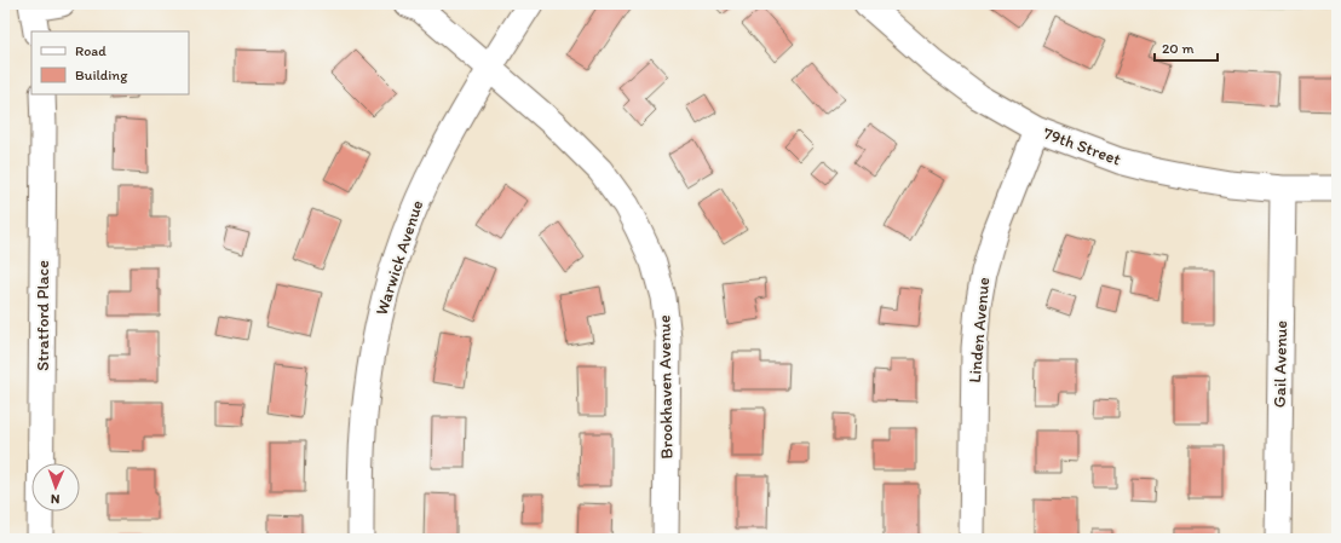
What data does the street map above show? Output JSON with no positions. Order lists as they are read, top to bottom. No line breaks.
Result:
{"streets":{"street":["79th Street","Warwick Avenue","Stratford Place","Linden Avenue","Gail Avenue","Brookhaven Avenue"]},"crossings":[["79th Street","Linden Avenue"],["79th Street","Gail Avenue"],["Warwick Avenue","Brookhaven Avenue"]],"legend":["Road","Building"],"scale_bar":"20 m","north":"bottom"}
